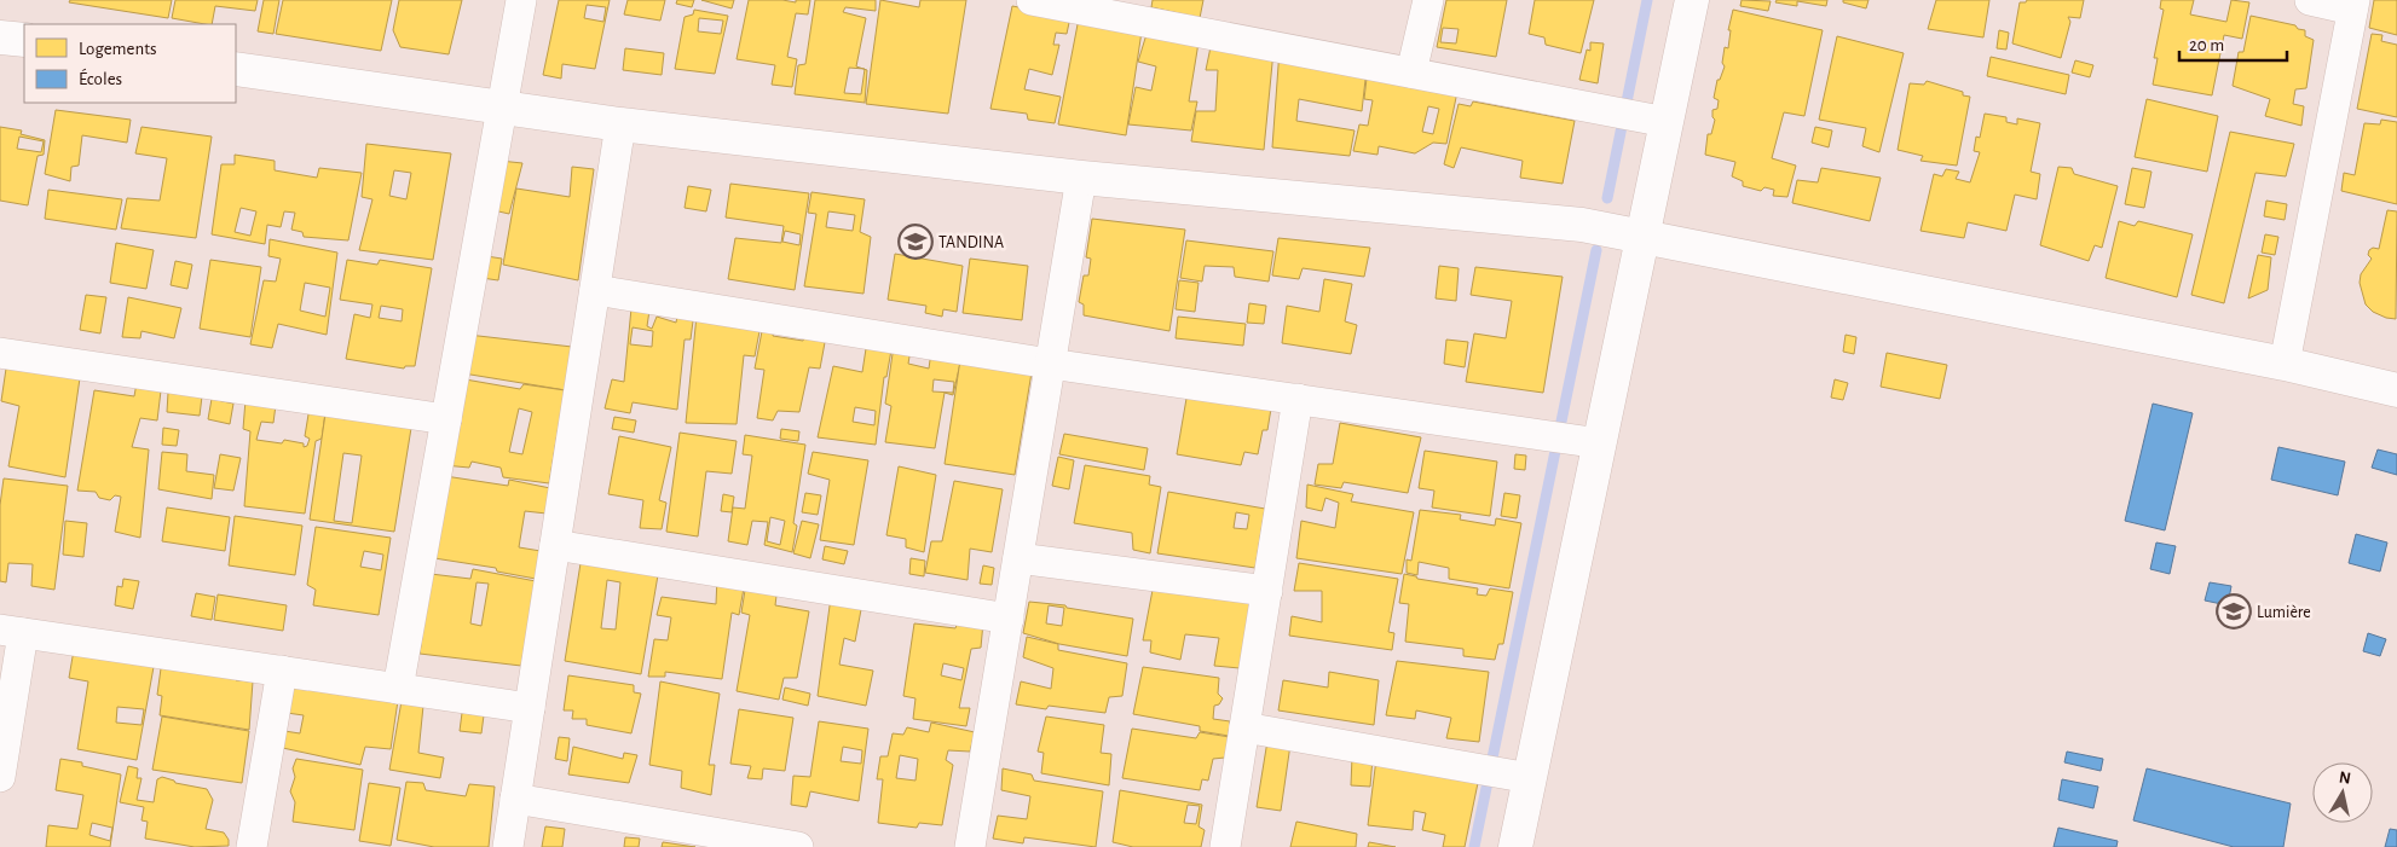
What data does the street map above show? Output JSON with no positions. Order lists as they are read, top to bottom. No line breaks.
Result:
{"places":{"school or university":["TANDINA","Lumière"]},"legend":["Logements","Écoles"],"scale_bar":"20 m","north":"top"}
